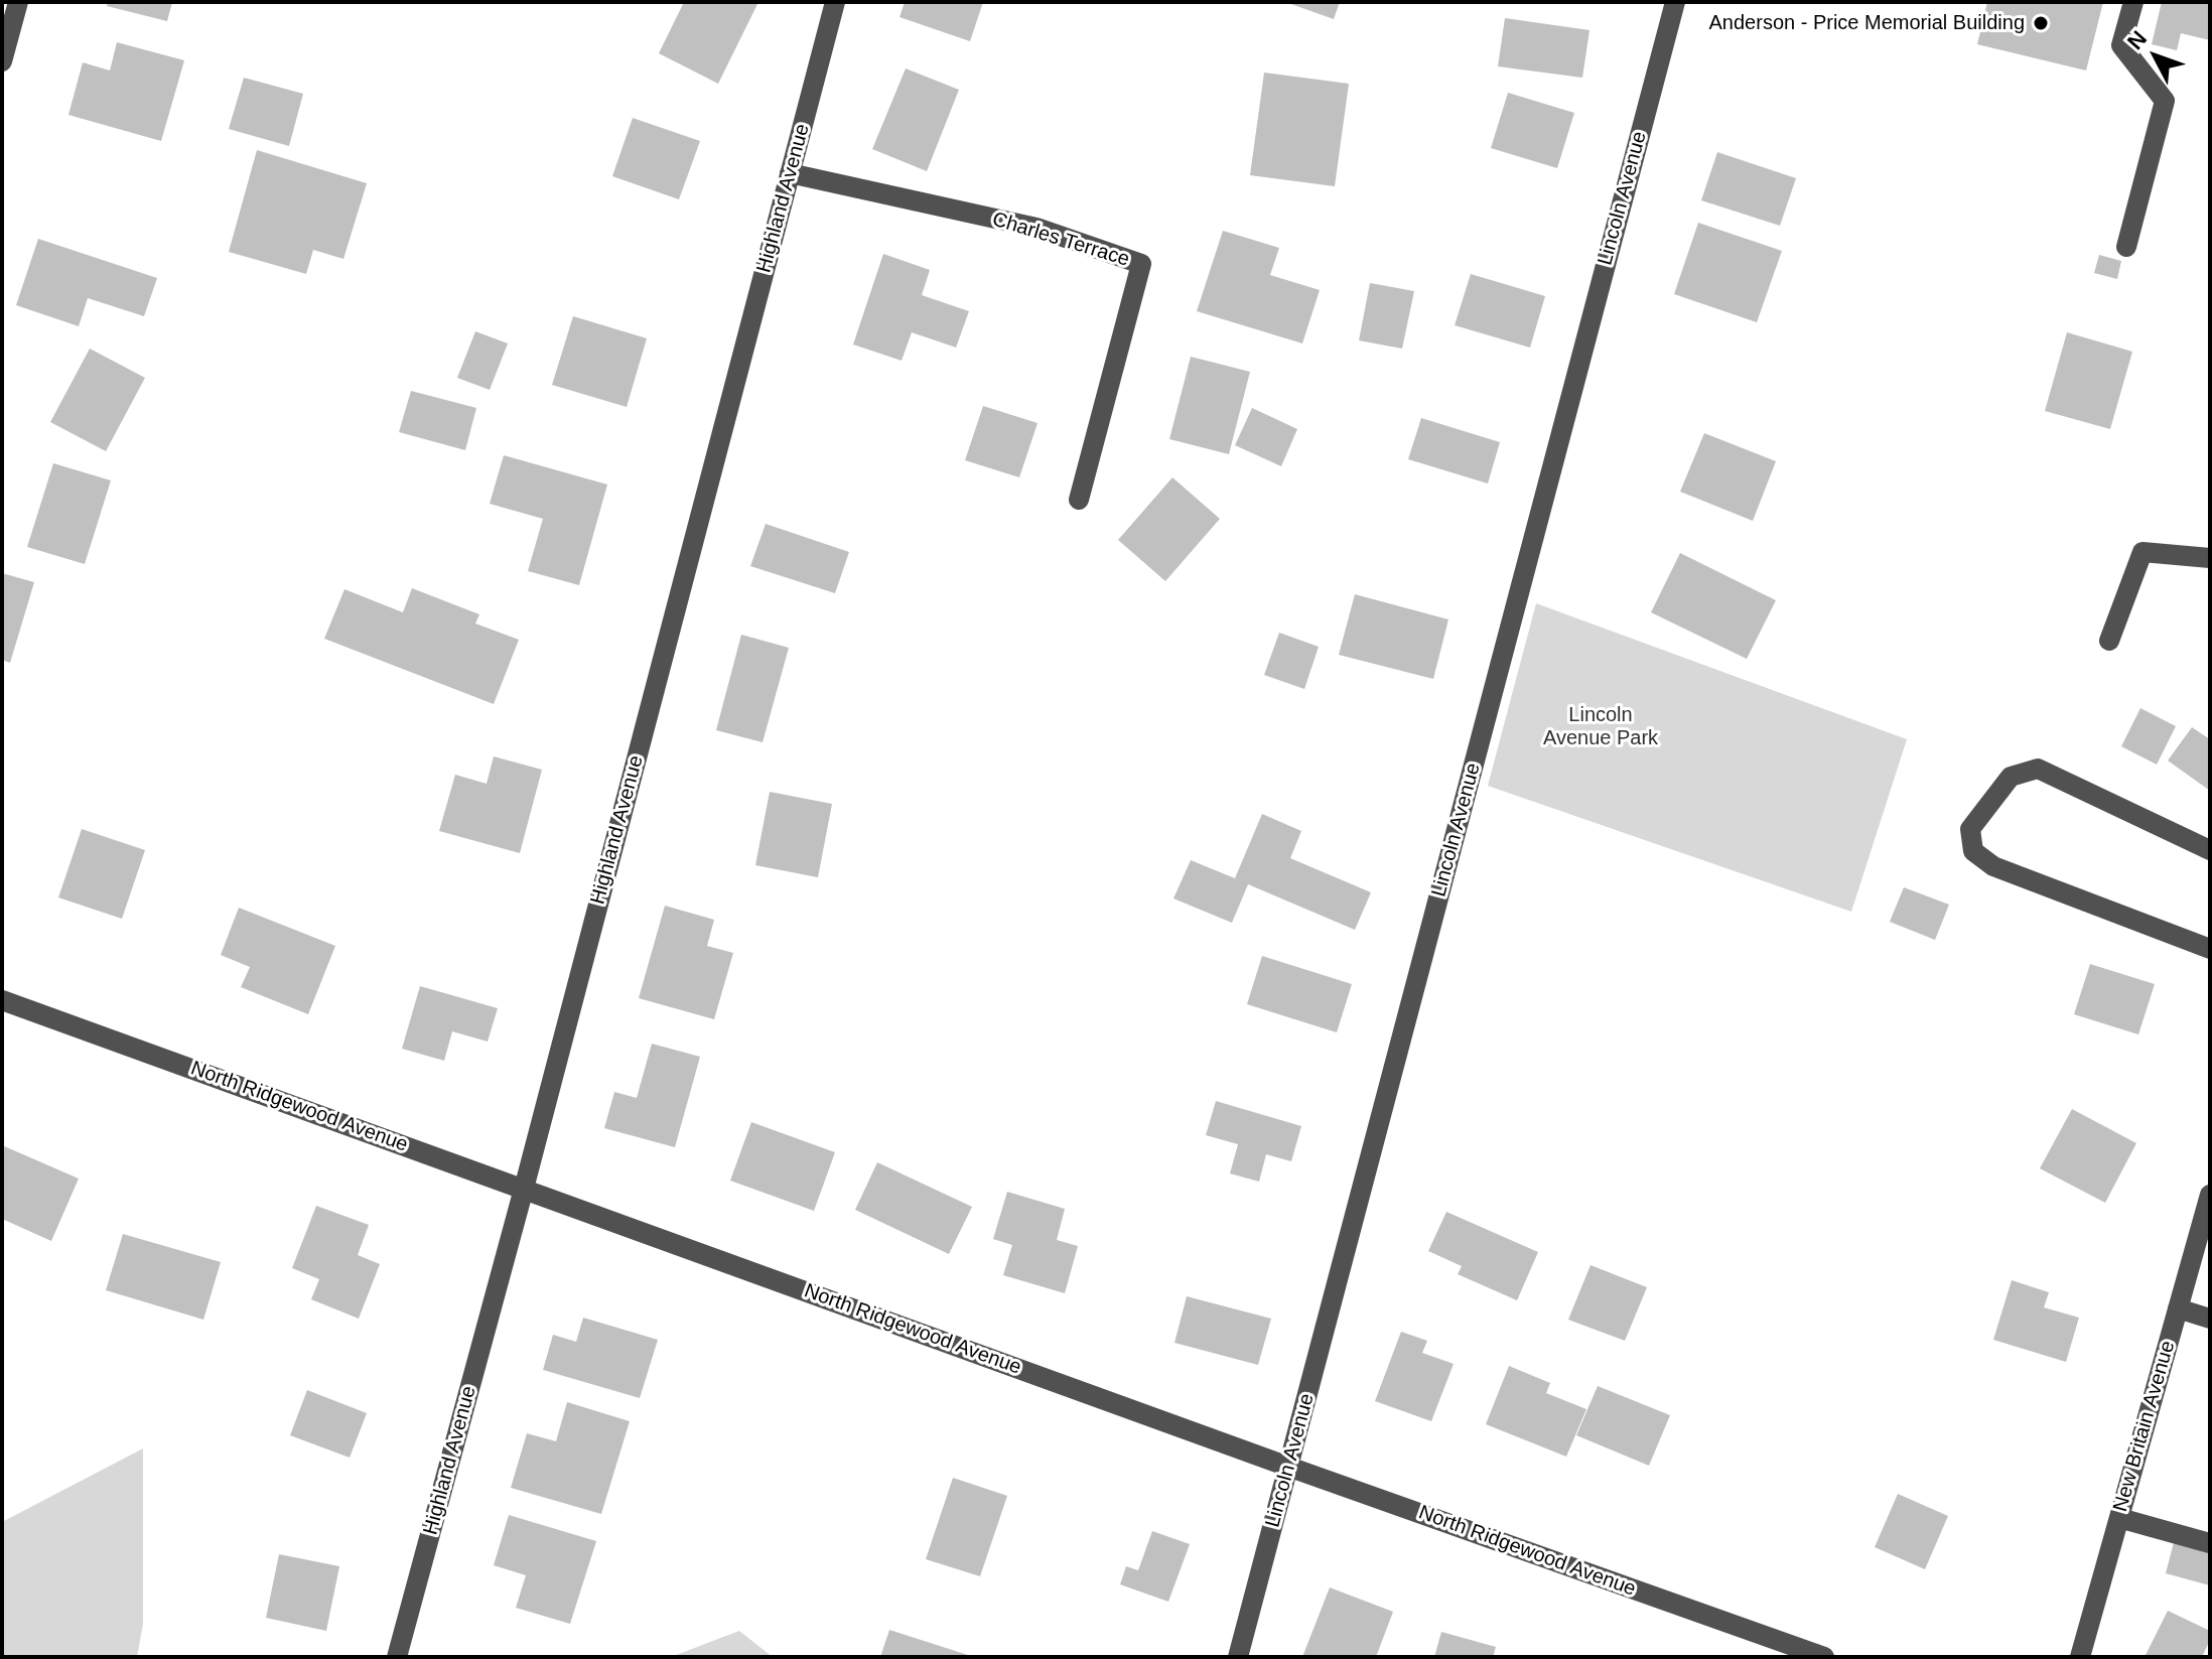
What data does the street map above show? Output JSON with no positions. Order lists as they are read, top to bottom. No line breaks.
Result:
{"streets":{"street":["Highland Avenue","Lincoln Avenue","Charles Terrace","North Ridgewood Avenue","New Britain Avenue"]},"crossings":[["Highland Avenue","Charles Terrace"],["Highland Avenue","North Ridgewood Avenue"],["Lincoln Avenue","North Ridgewood Avenue"]],"parks":["Lincoln Avenue Park"],"places":["Anderson - Price Memorial Building"],"north":"top left"}
